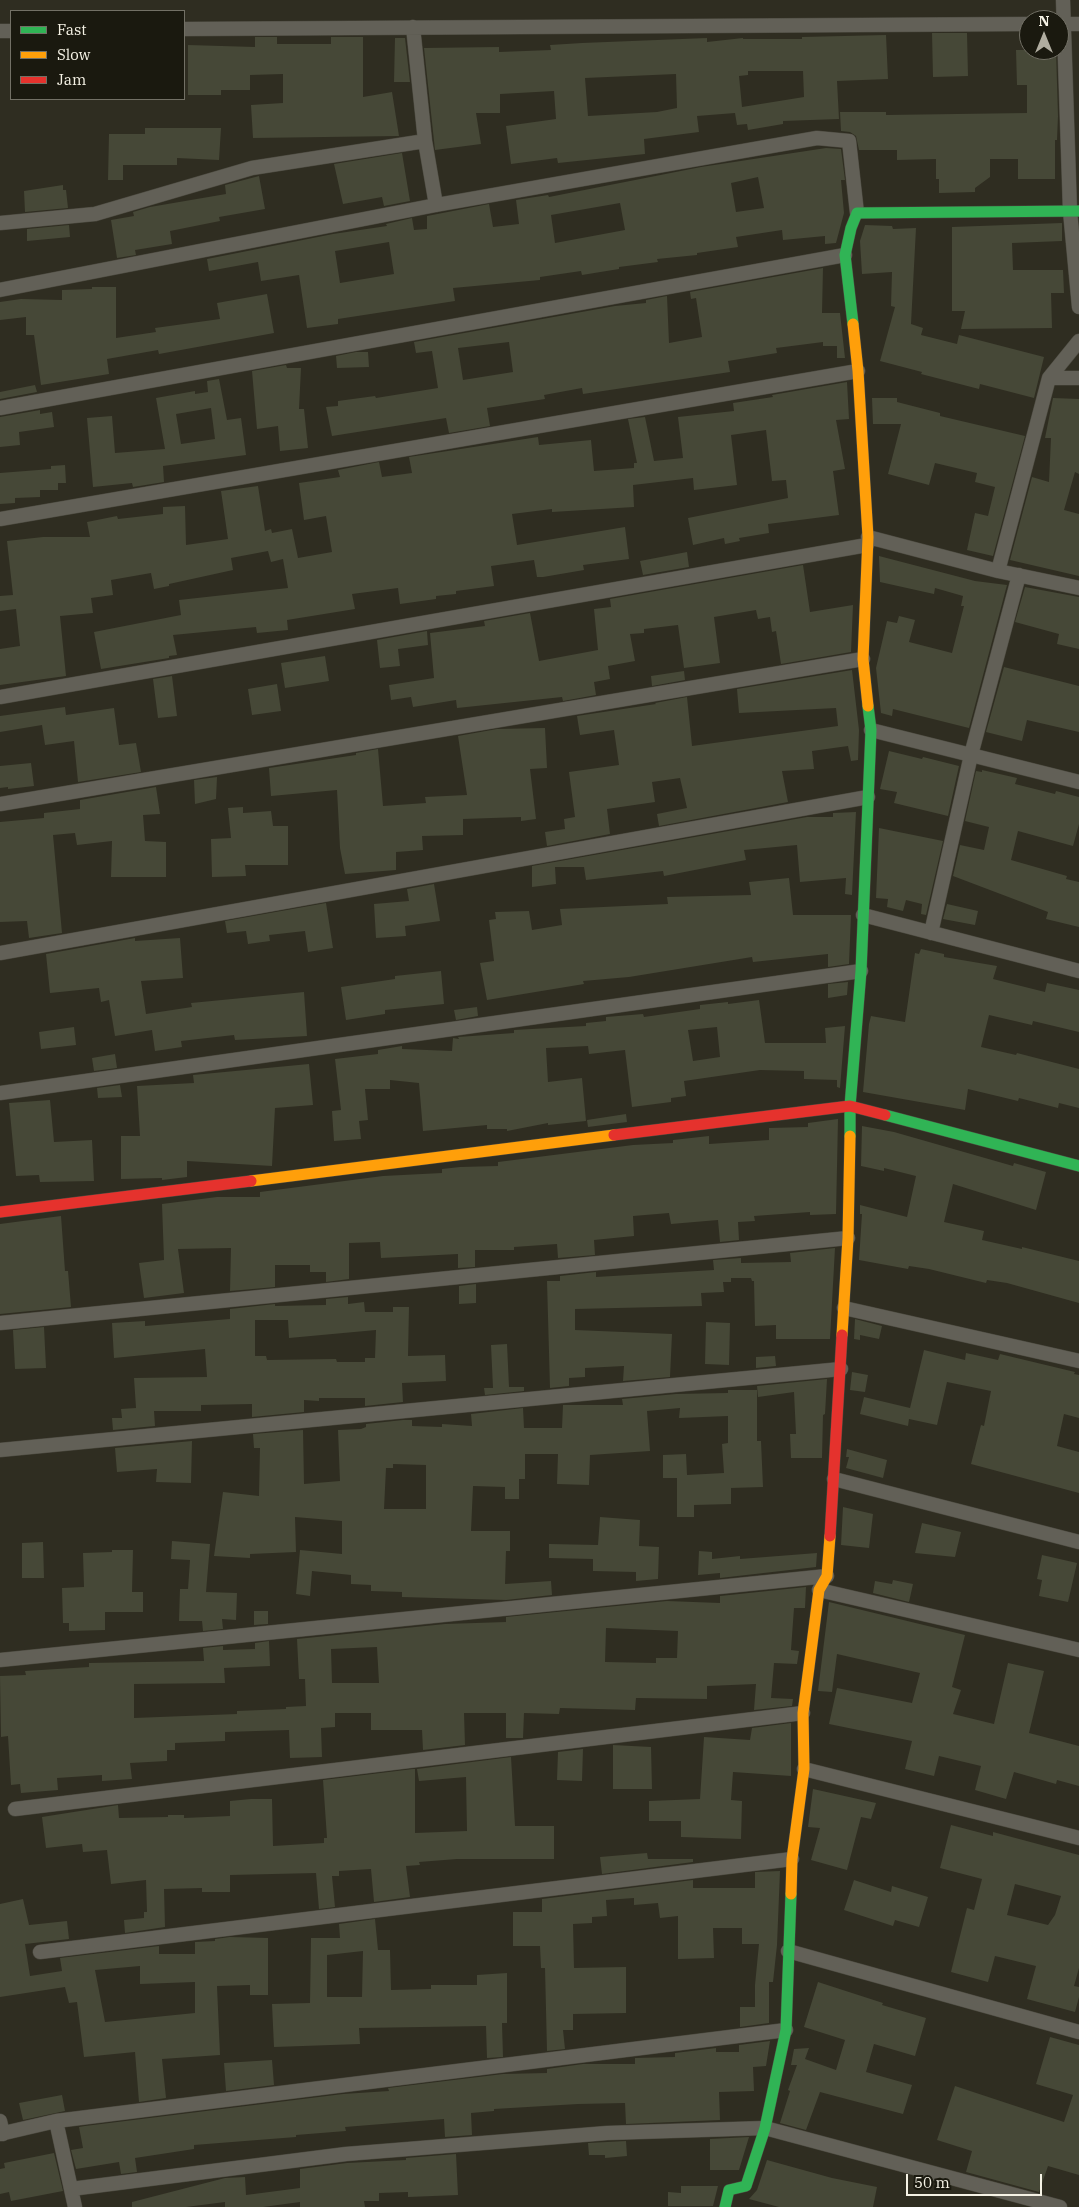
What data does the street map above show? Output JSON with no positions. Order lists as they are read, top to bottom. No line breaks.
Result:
{"legend":["Fast","Slow","Jam"],"scale_bar":"50 m","north":"top"}
